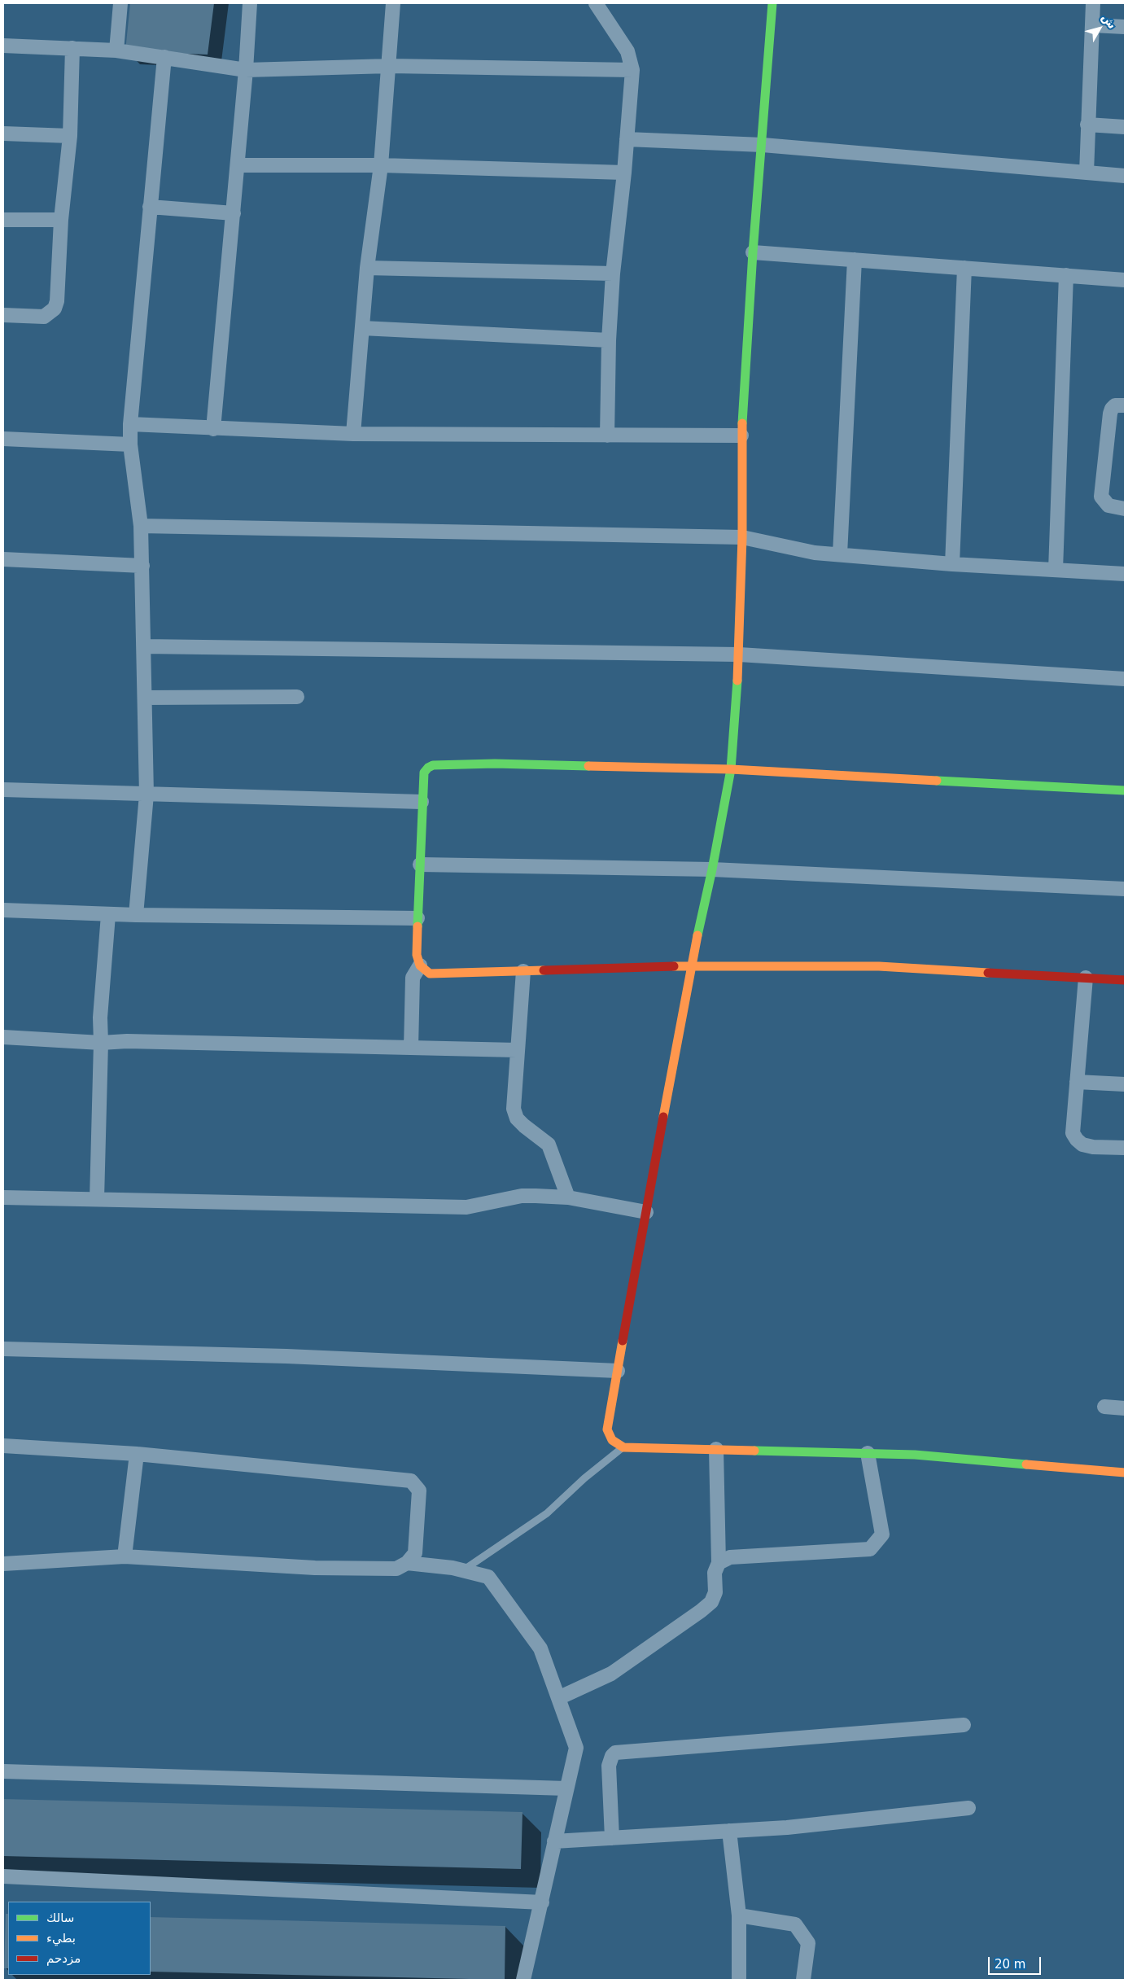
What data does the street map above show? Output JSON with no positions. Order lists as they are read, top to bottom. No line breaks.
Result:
{"legend":["سالك","بطيء","مزدحم"],"scale_bar":"20 m","north":"top right"}
